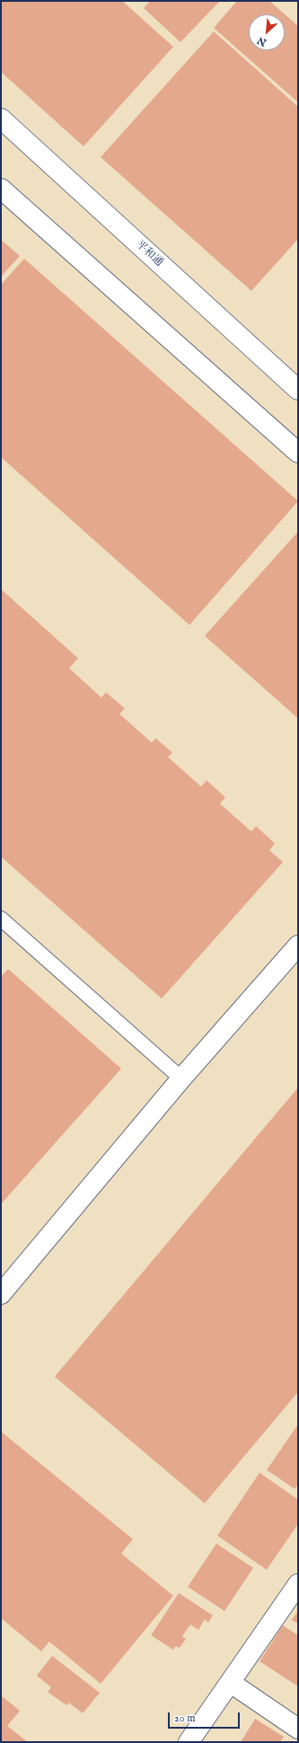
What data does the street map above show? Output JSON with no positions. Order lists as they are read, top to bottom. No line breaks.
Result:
{"streets":{"street":["平和通"]},"scale_bar":"20 m","north":"bottom left"}
